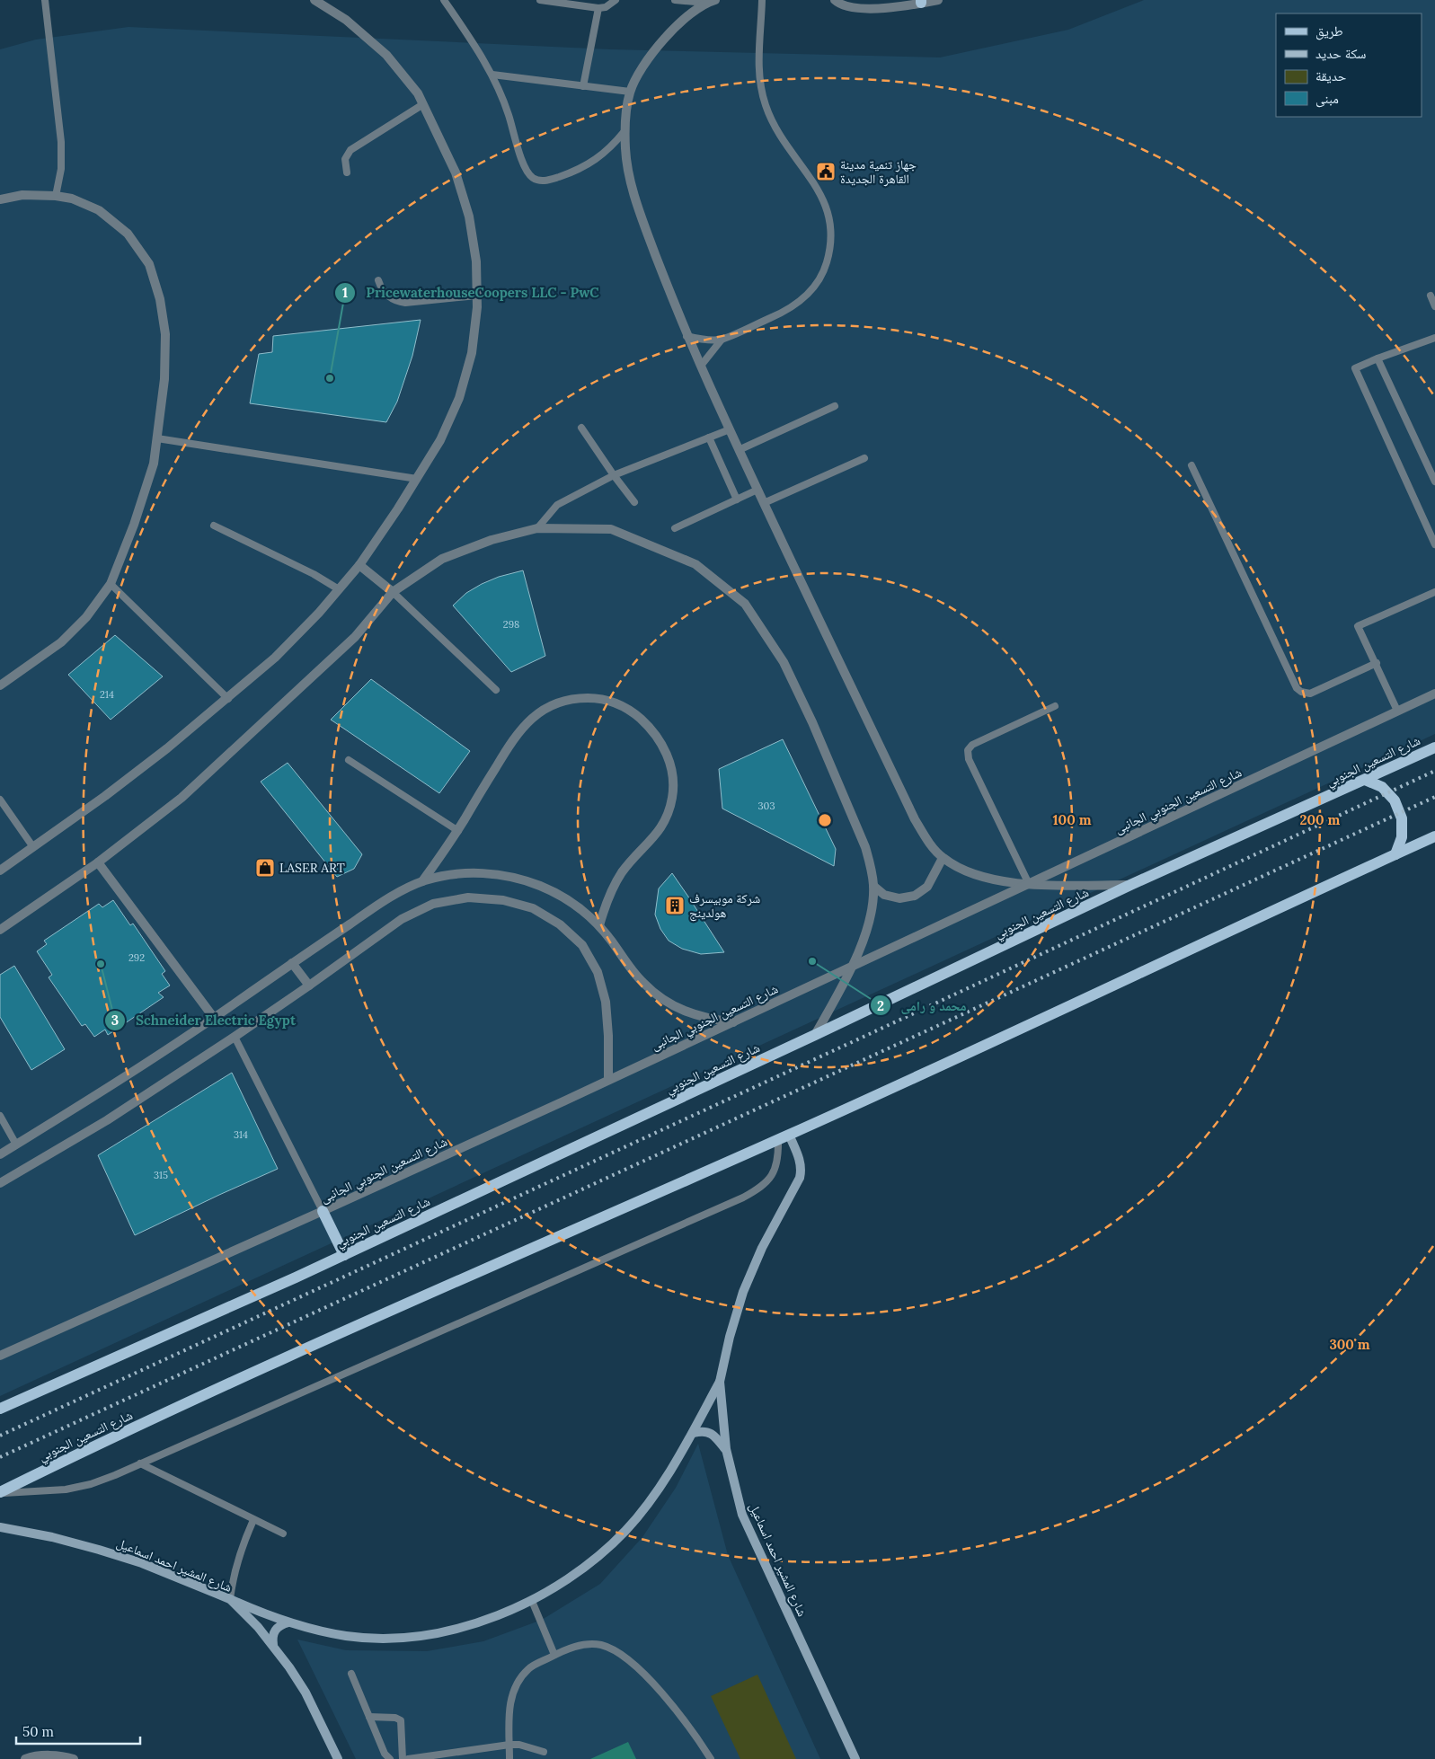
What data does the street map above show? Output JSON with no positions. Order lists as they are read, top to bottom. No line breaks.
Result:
{"streets":{"main road":["شارع التسعين الجنوبي","شارع المشير احمد اسماعيل"],"street":["شارع التسعين الجنوبي الجانبى"]},"crossings":[["شارع التسعين الجنوبي","شارع المشير احمد اسماعيل"]],"places":{"public building":["جهاز تنمية مدينة القاهرة الجديدة"],"other":["PricewaterhouseCoopers LLC - PwC","محمد و رامى","Schneider Electric Egypt"],"shop":["LASER ART"],"building":["شركة موبيسرف هولدينج"]},"house_numbers":["298","214","303","292","314","315"],"legend":["طريق","سكة حديد","حديقة","مبنى"],"scale_bar":"50 m","rings":["100 m","200 m","300 m"]}
